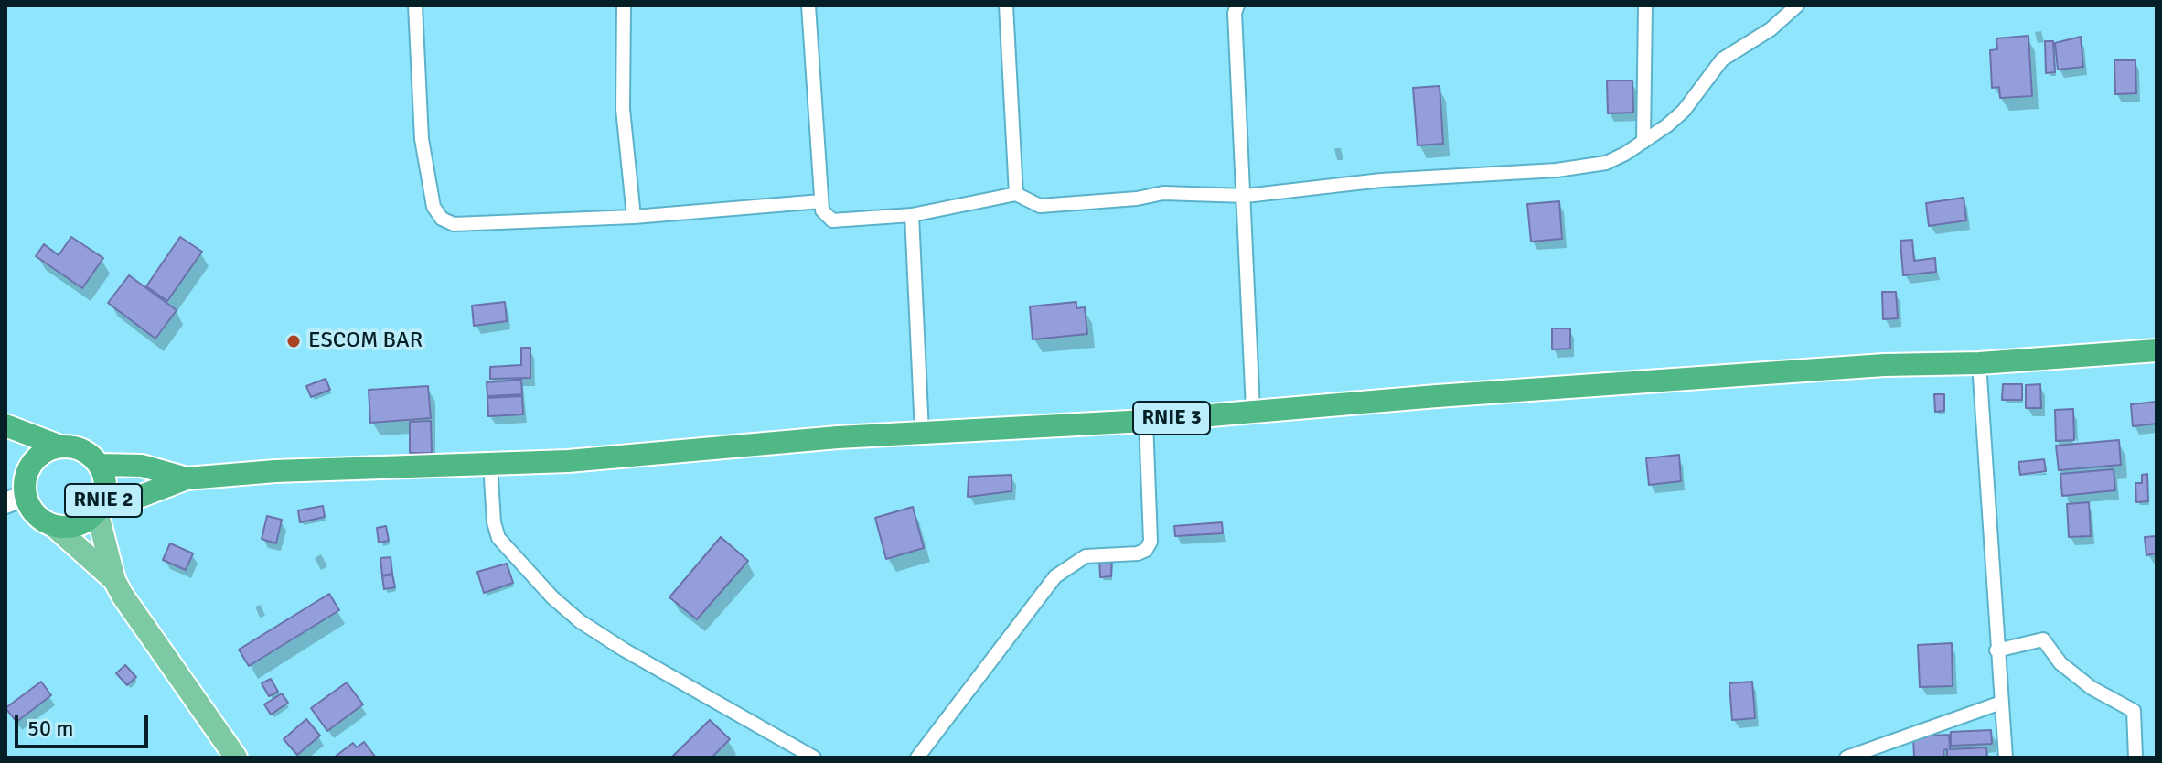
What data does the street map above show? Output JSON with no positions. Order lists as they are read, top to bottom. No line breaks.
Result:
{"streets":{"highway":["RNIE 3","RNIE 2"]},"crossings":[["RNIE 3","RNIE 2"]],"places":["ESCOM BAR"],"scale_bar":"50 m"}
